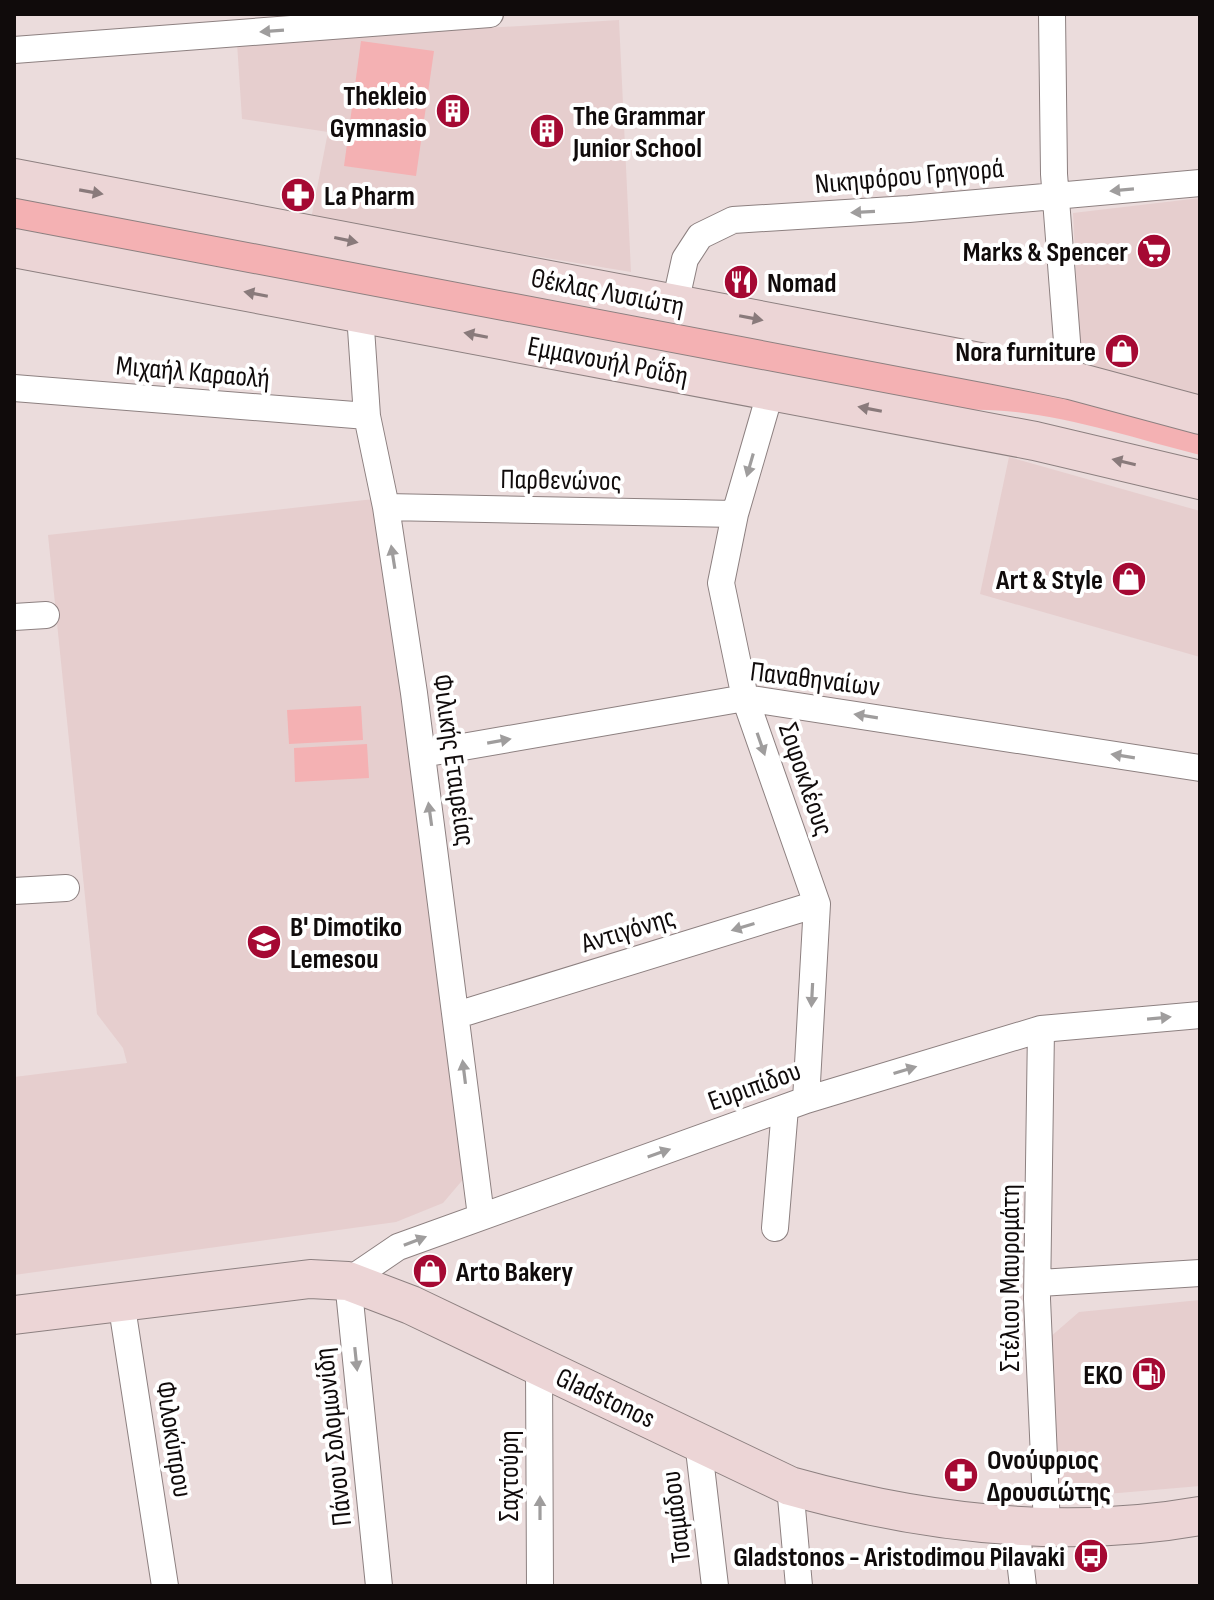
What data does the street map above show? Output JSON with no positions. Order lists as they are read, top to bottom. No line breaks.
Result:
{"streets":{"street":["Νικηφόρου Γρηγορά","Θέκλας Λυσιώτη","Εμμανουήλ Ροΐδη","Μιχαήλ Καραολή","Παρθενώνος","Παναθηναίων","Φιλικής Εταιρείας","Σοφοκλέους","Αντιγόνης","Ευριπίδου","Στέλιου Μαυρομάτη","Gladstonos","Πάνου Σολομωνίδη","Φιλοκύπρου","Σαχτούρη","Τσαμάδου"]},"crossings":[["Νικηφόρου Γρηγορά","Θέκλας Λυσιώτη"],["Εμμανουήλ Ροΐδη","Φιλικής Εταιρείας"],["Εμμανουήλ Ροΐδη","Σοφοκλέους"],["Μιχαήλ Καραολή","Φιλικής Εταιρείας"],["Παρθενώνος","Φιλικής Εταιρείας"],["Παρθενώνος","Σοφοκλέους"],["Παναθηναίων","Φιλικής Εταιρείας"],["Παναθηναίων","Σοφοκλέους"],["Φιλικής Εταιρείας","Αντιγόνης"],["Φιλικής Εταιρείας","Ευριπίδου"],["Σοφοκλέους","Αντιγόνης"],["Σοφοκλέους","Ευριπίδου"],["Ευριπίδου","Στέλιου Μαυρομάτη"],["Ευριπίδου","Gladstonos"],["Ευριπίδου","Πάνου Σολομωνίδη"],["Στέλιου Μαυρομάτη","Gladstonos"],["Gladstonos","Πάνου Σολομωνίδη"],["Gladstonos","Φιλοκύπρου"],["Gladstonos","Σαχτούρη"],["Gladstonos","Τσαμάδου"]],"one_way":["Νικηφόρου Γρηγορά","Φιλικής Εταιρείας","Σοφοκλέους","Αντιγόνης","Ευριπίδου","Πάνου Σολομωνίδη","Σαχτούρη"],"places":{"building":["Thekleio Gymnasio","The Grammar Junior School"],"pharmacy":["La Pharm","Ονούφριος Δρουσιώτης"],"supermarket":["Marks & Spencer"],"restaurant":["Nomad"],"shop":["Nora furniture","Art & Style","Arto Bakery"],"school or university":["B' Dimotiko Lemesou"],"fuel station":["EKO"],"bus stop":["Gladstonos - Aristodimou Pilavaki"]}}
